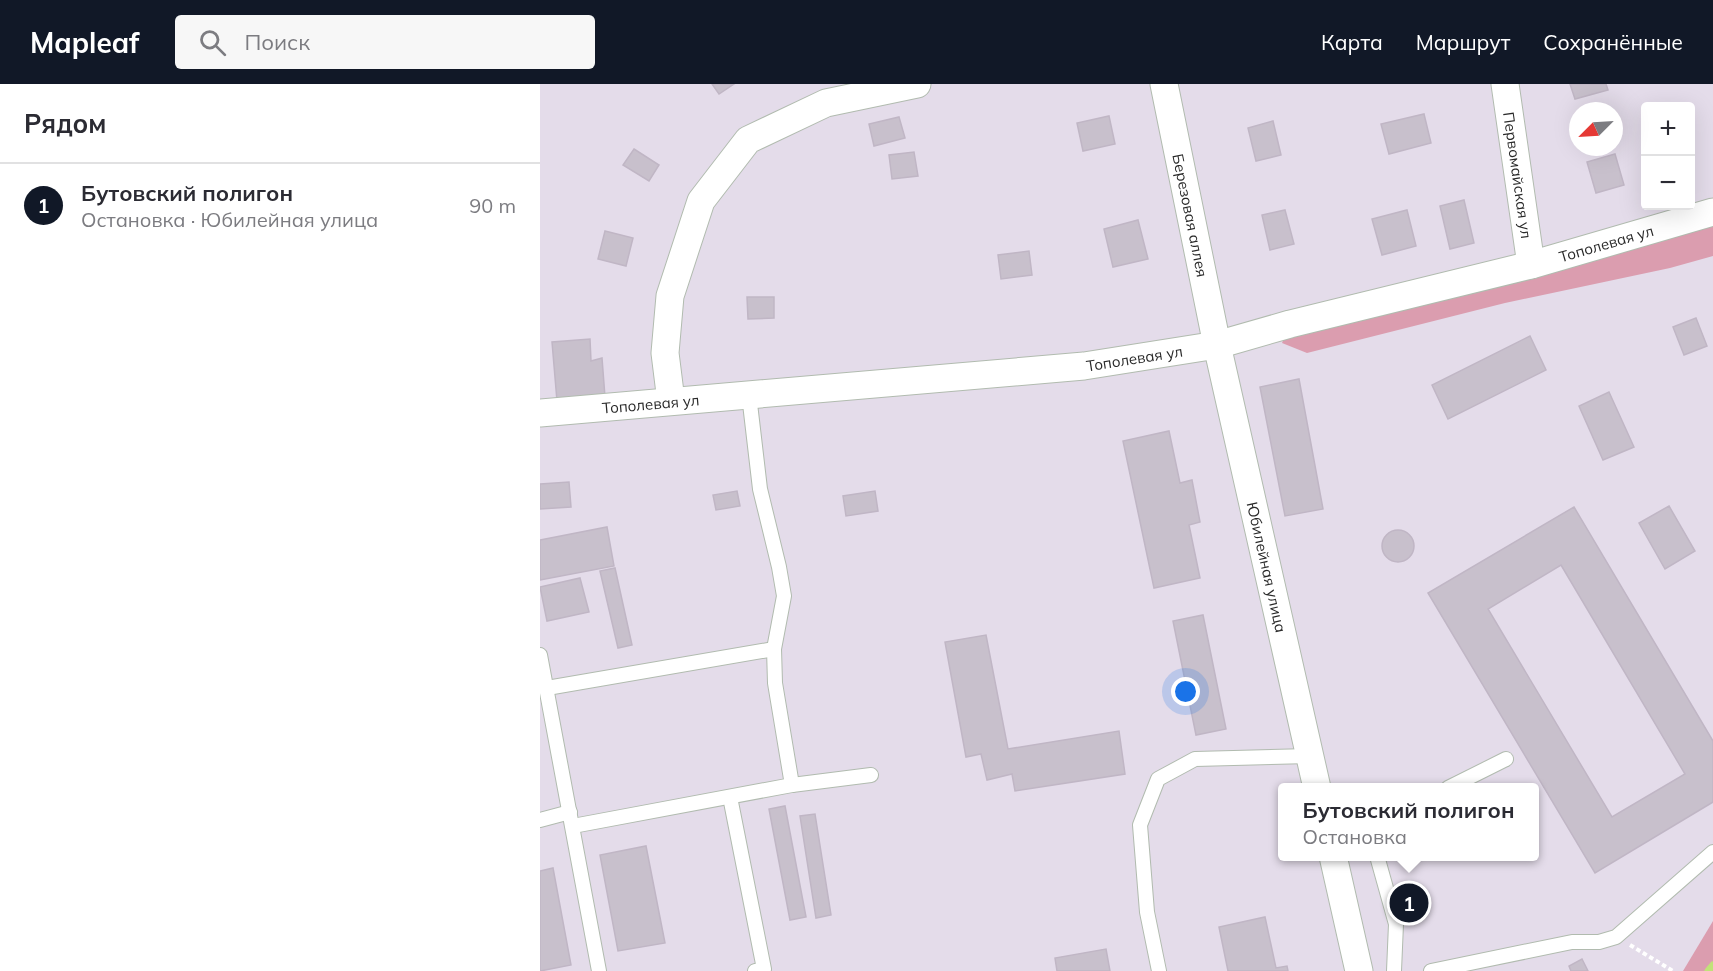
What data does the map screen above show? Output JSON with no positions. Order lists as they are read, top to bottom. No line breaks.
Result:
{"streets":{"street":["Первомайская ул","Березовая аллея","Тополевая ул","Юбилейная улица"]},"crossings":[["Первомайская ул","Тополевая ул"],["Березовая аллея","Тополевая ул"],["Березовая аллея","Юбилейная улица"],["Тополевая ул","Юбилейная улица"]],"north":"bottom left","page":{"header":"Mapleaf","search":"Поиск","nav":["Карта","Маршрут","Сохранённые"],"heading":"Рядом","map_buttons":["+","−"],"list":[{"mark":"1","name":"Бутовский полигон","note":"Остановка · Юбилейная улица","value":"90 m"}],"popup":["Бутовский полигон","Остановка"],"pins":"1"}}
